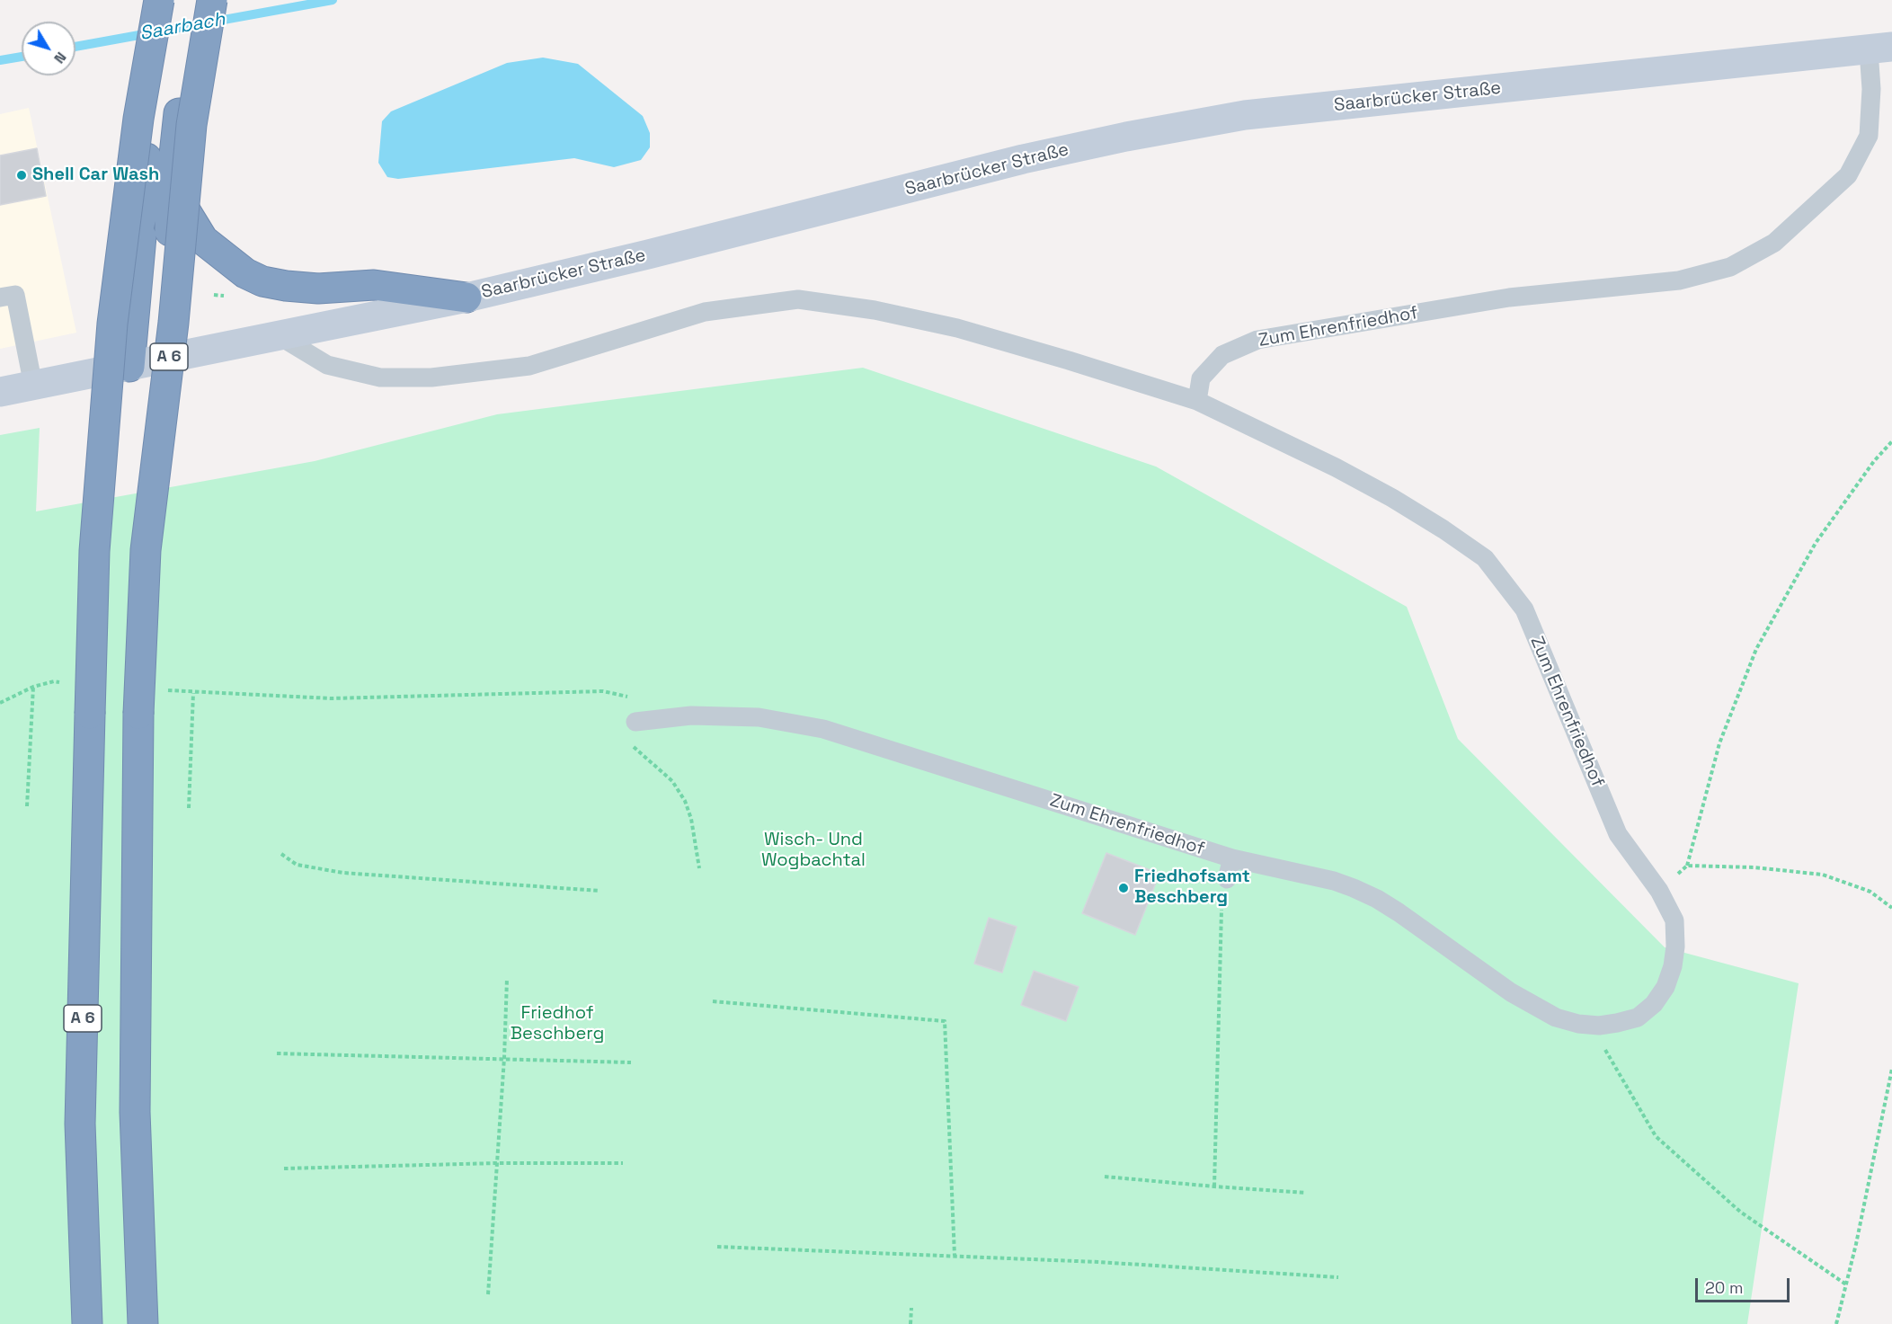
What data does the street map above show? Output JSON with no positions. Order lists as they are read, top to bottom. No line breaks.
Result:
{"streets":{"highway":["A 6"],"main road":["Saarbrücker Straße"],"lane":["Zum Ehrenfriedhof"]},"crossings":[["Saarbrücker Straße","Zum Ehrenfriedhof"],["Saarbrücker Straße","A 6"]],"water":["Saarbach"],"parks":["Wisch- Und Wogbachtal","Friedhof Beschberg"],"places":["Shell Car Wash","Friedhofsamt Beschberg"],"scale_bar":"20 m","north":"bottom right"}
